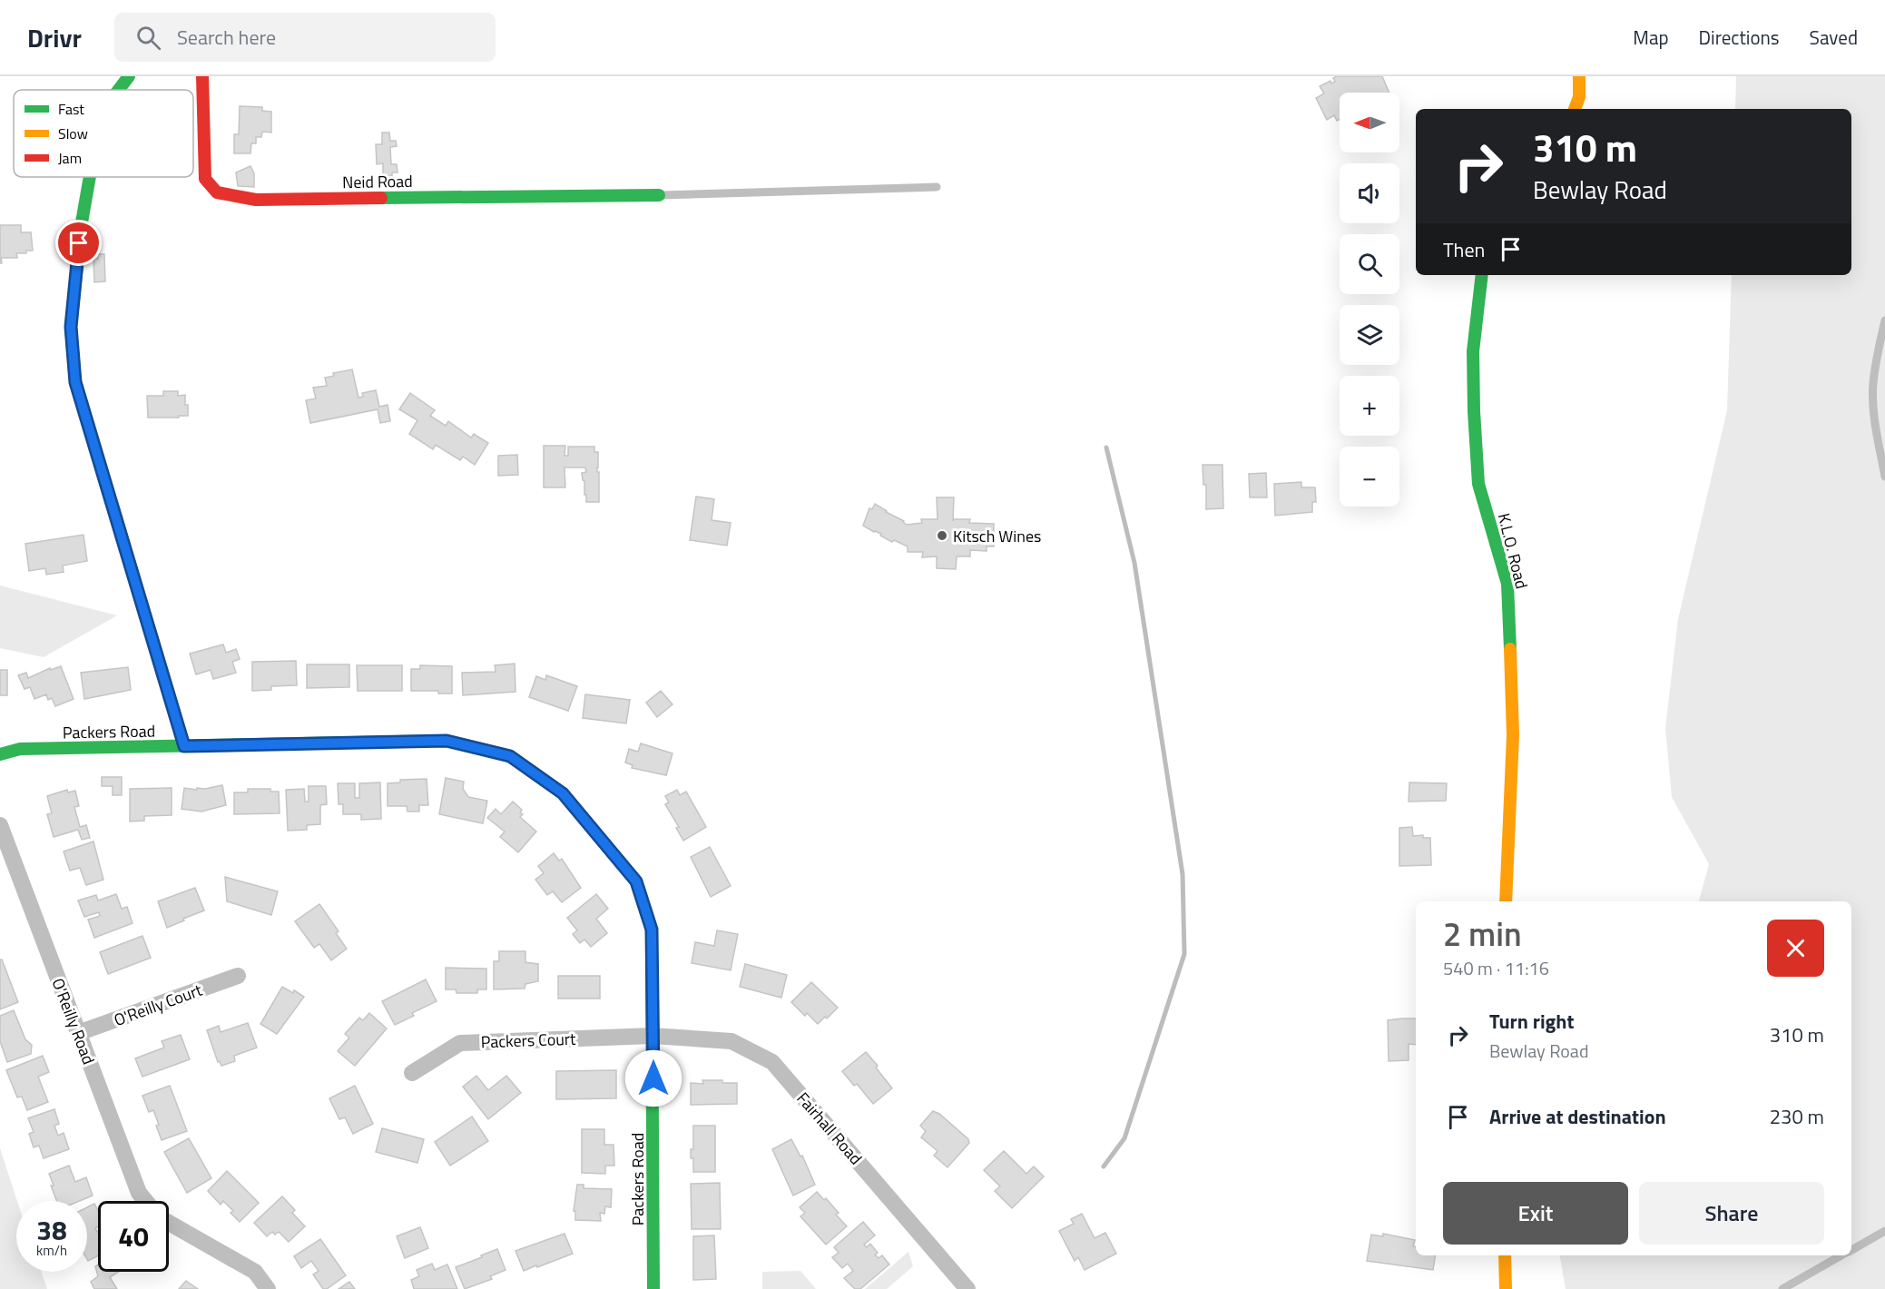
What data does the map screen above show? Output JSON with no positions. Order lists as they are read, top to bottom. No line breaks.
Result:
{"streets":{"street":["Neid Road","K.L.O. Road","Packers Road","O'Reilly Court","O'Reilly Road","Packers Court","Fairhall Road"]},"crossings":[["Packers Road","Packers Court"],["Packers Road","Fairhall Road"],["O'Reilly Court","O'Reilly Road"],["Packers Court","Fairhall Road"]],"places":["Kitsch Wines"],"legend":["Fast","Slow","Jam"],"north":"left","page":{"header":"Drivr","search":"Search here","nav":["Map","Directions","Saved"],"map_buttons":["+","−"],"turn":["310 m","Bewlay Road"],"then":"Then","heading":["2 min","540 m · 11:16"],"list":[{"name":"Turn right","note":"Bewlay Road","value":"310 m"},{"name":"Arrive at destination","value":"230 m"}],"buttons":["Exit","Share"],"speed":"38 km/h","limit":"40"}}
